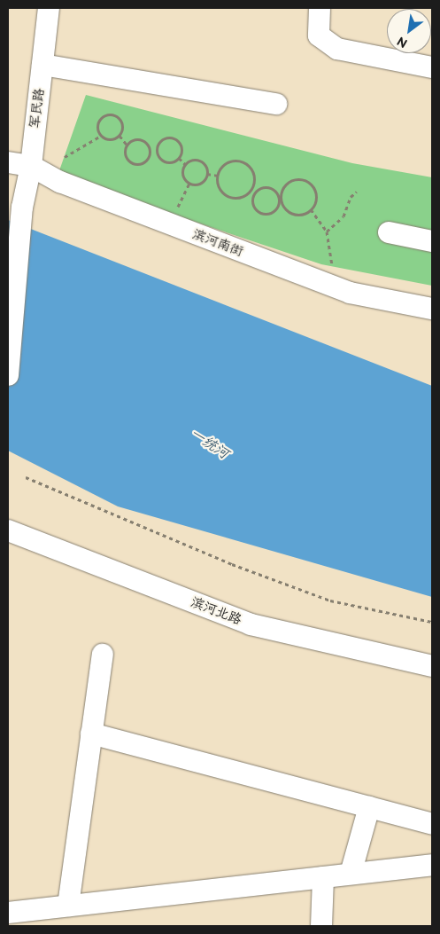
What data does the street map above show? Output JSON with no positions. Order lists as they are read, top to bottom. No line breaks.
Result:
{"streets":{"street":["军民路","滨河南街","滨河北路"]},"crossings":[["军民路","滨河南街"]],"water":["一统河"],"north":"bottom left"}
